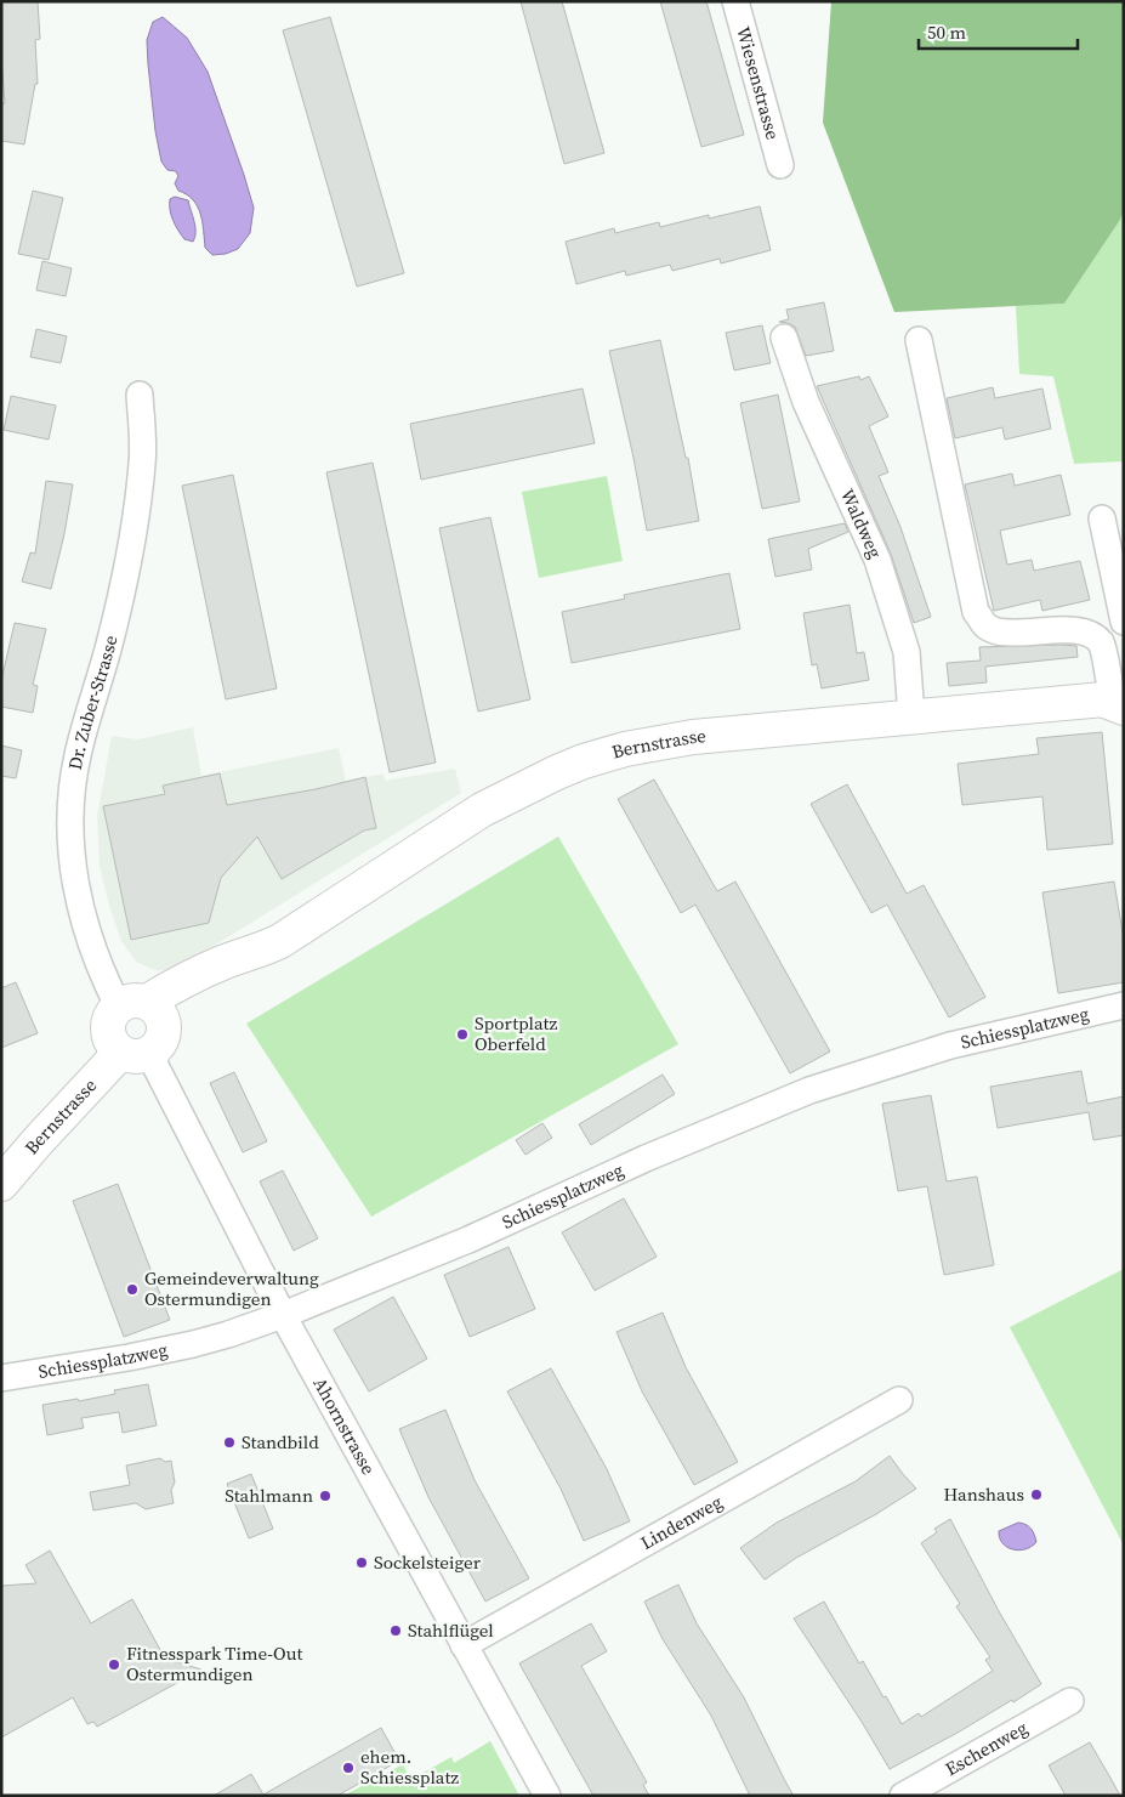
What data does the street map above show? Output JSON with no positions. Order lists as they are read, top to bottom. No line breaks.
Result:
{"streets":{"main road":["Bernstrasse"],"street":["Wiesenstrasse","Waldweg","Dr. Zuber-Strasse","Schiessplatzweg","Ahornstrasse","Lindenweg","Eschenweg"]},"crossings":[["Waldweg","Bernstrasse"],["Dr. Zuber-Strasse","Bernstrasse"],["Dr. Zuber-Strasse","Ahornstrasse"],["Bernstrasse","Ahornstrasse"],["Schiessplatzweg","Ahornstrasse"],["Ahornstrasse","Lindenweg"]],"places":["Sportplatz Oberfeld","Gemeindeverwaltung Ostermundigen","Standbild","Hanshaus","Stahlmann","Sockelsteiger","Stahlflügel","Fitnesspark Time-Out Ostermundigen","ehem. Schiessplatz"],"scale_bar":"50 m"}
